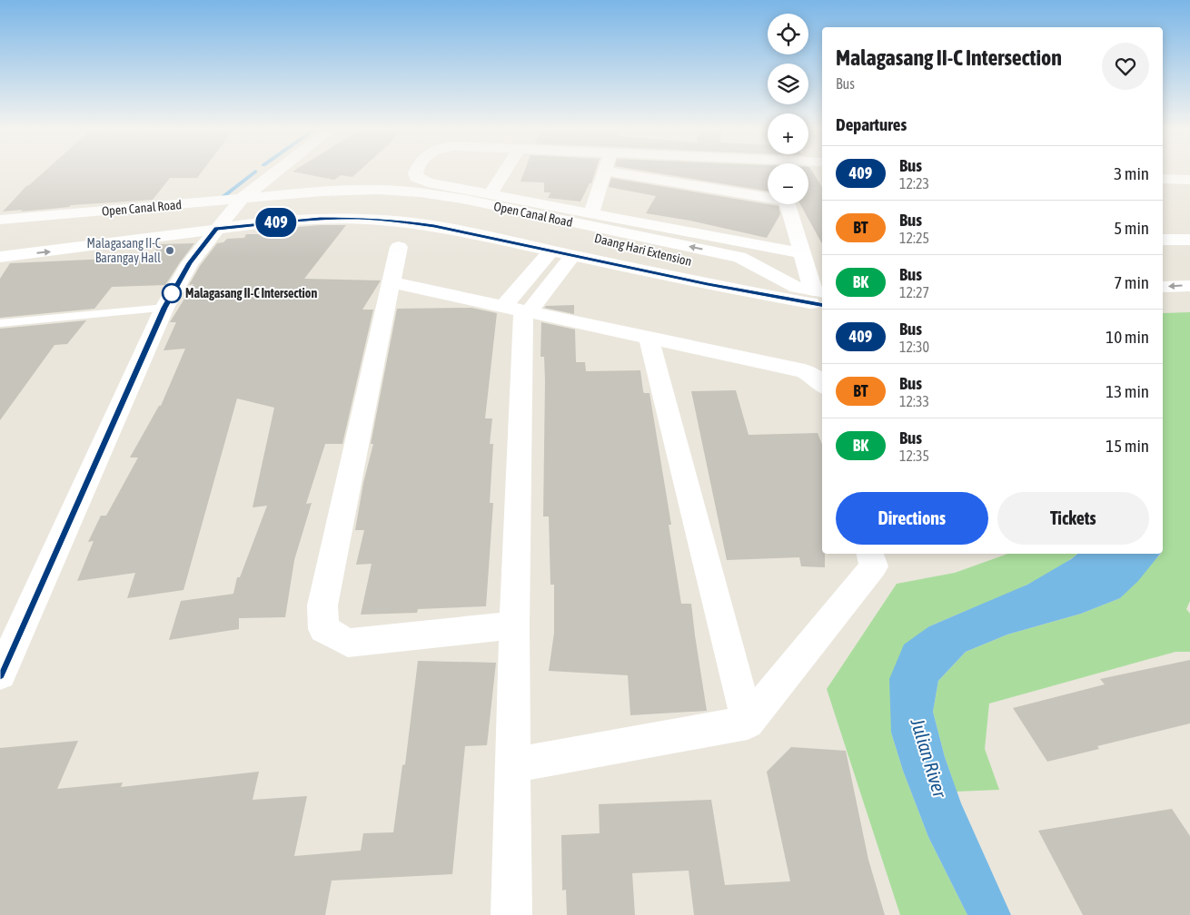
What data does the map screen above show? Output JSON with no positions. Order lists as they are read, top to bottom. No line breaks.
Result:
{"streets":{"main road":["Open Canal Road","Daang Hari Extension"]},"crossings":[["Open Canal Road","Daang Hari Extension"]],"water":["Julian River"],"places":["Malagasang II-C Barangay Hall","Malagasang II-C Intersection"],"lines":["bus line 409"],"page":{"on_map":"409","map_buttons":["+","−"],"heading":[["Malagasang II-C Intersection","Bus"],"Departures"],"list":[{"mark":"409","name":"Bus","note":"12:23","value":"3 min"},{"mark":"BT","name":"Bus","note":"12:25","value":"5 min"},{"mark":"BK","name":"Bus","note":"12:27","value":"7 min"},{"mark":"409","name":"Bus","note":"12:30","value":"10 min"},{"mark":"BT","name":"Bus","note":"12:33","value":"13 min"},{"mark":"BK","name":"Bus","note":"12:35","value":"15 min"}],"buttons":["Directions","Tickets"]}}
